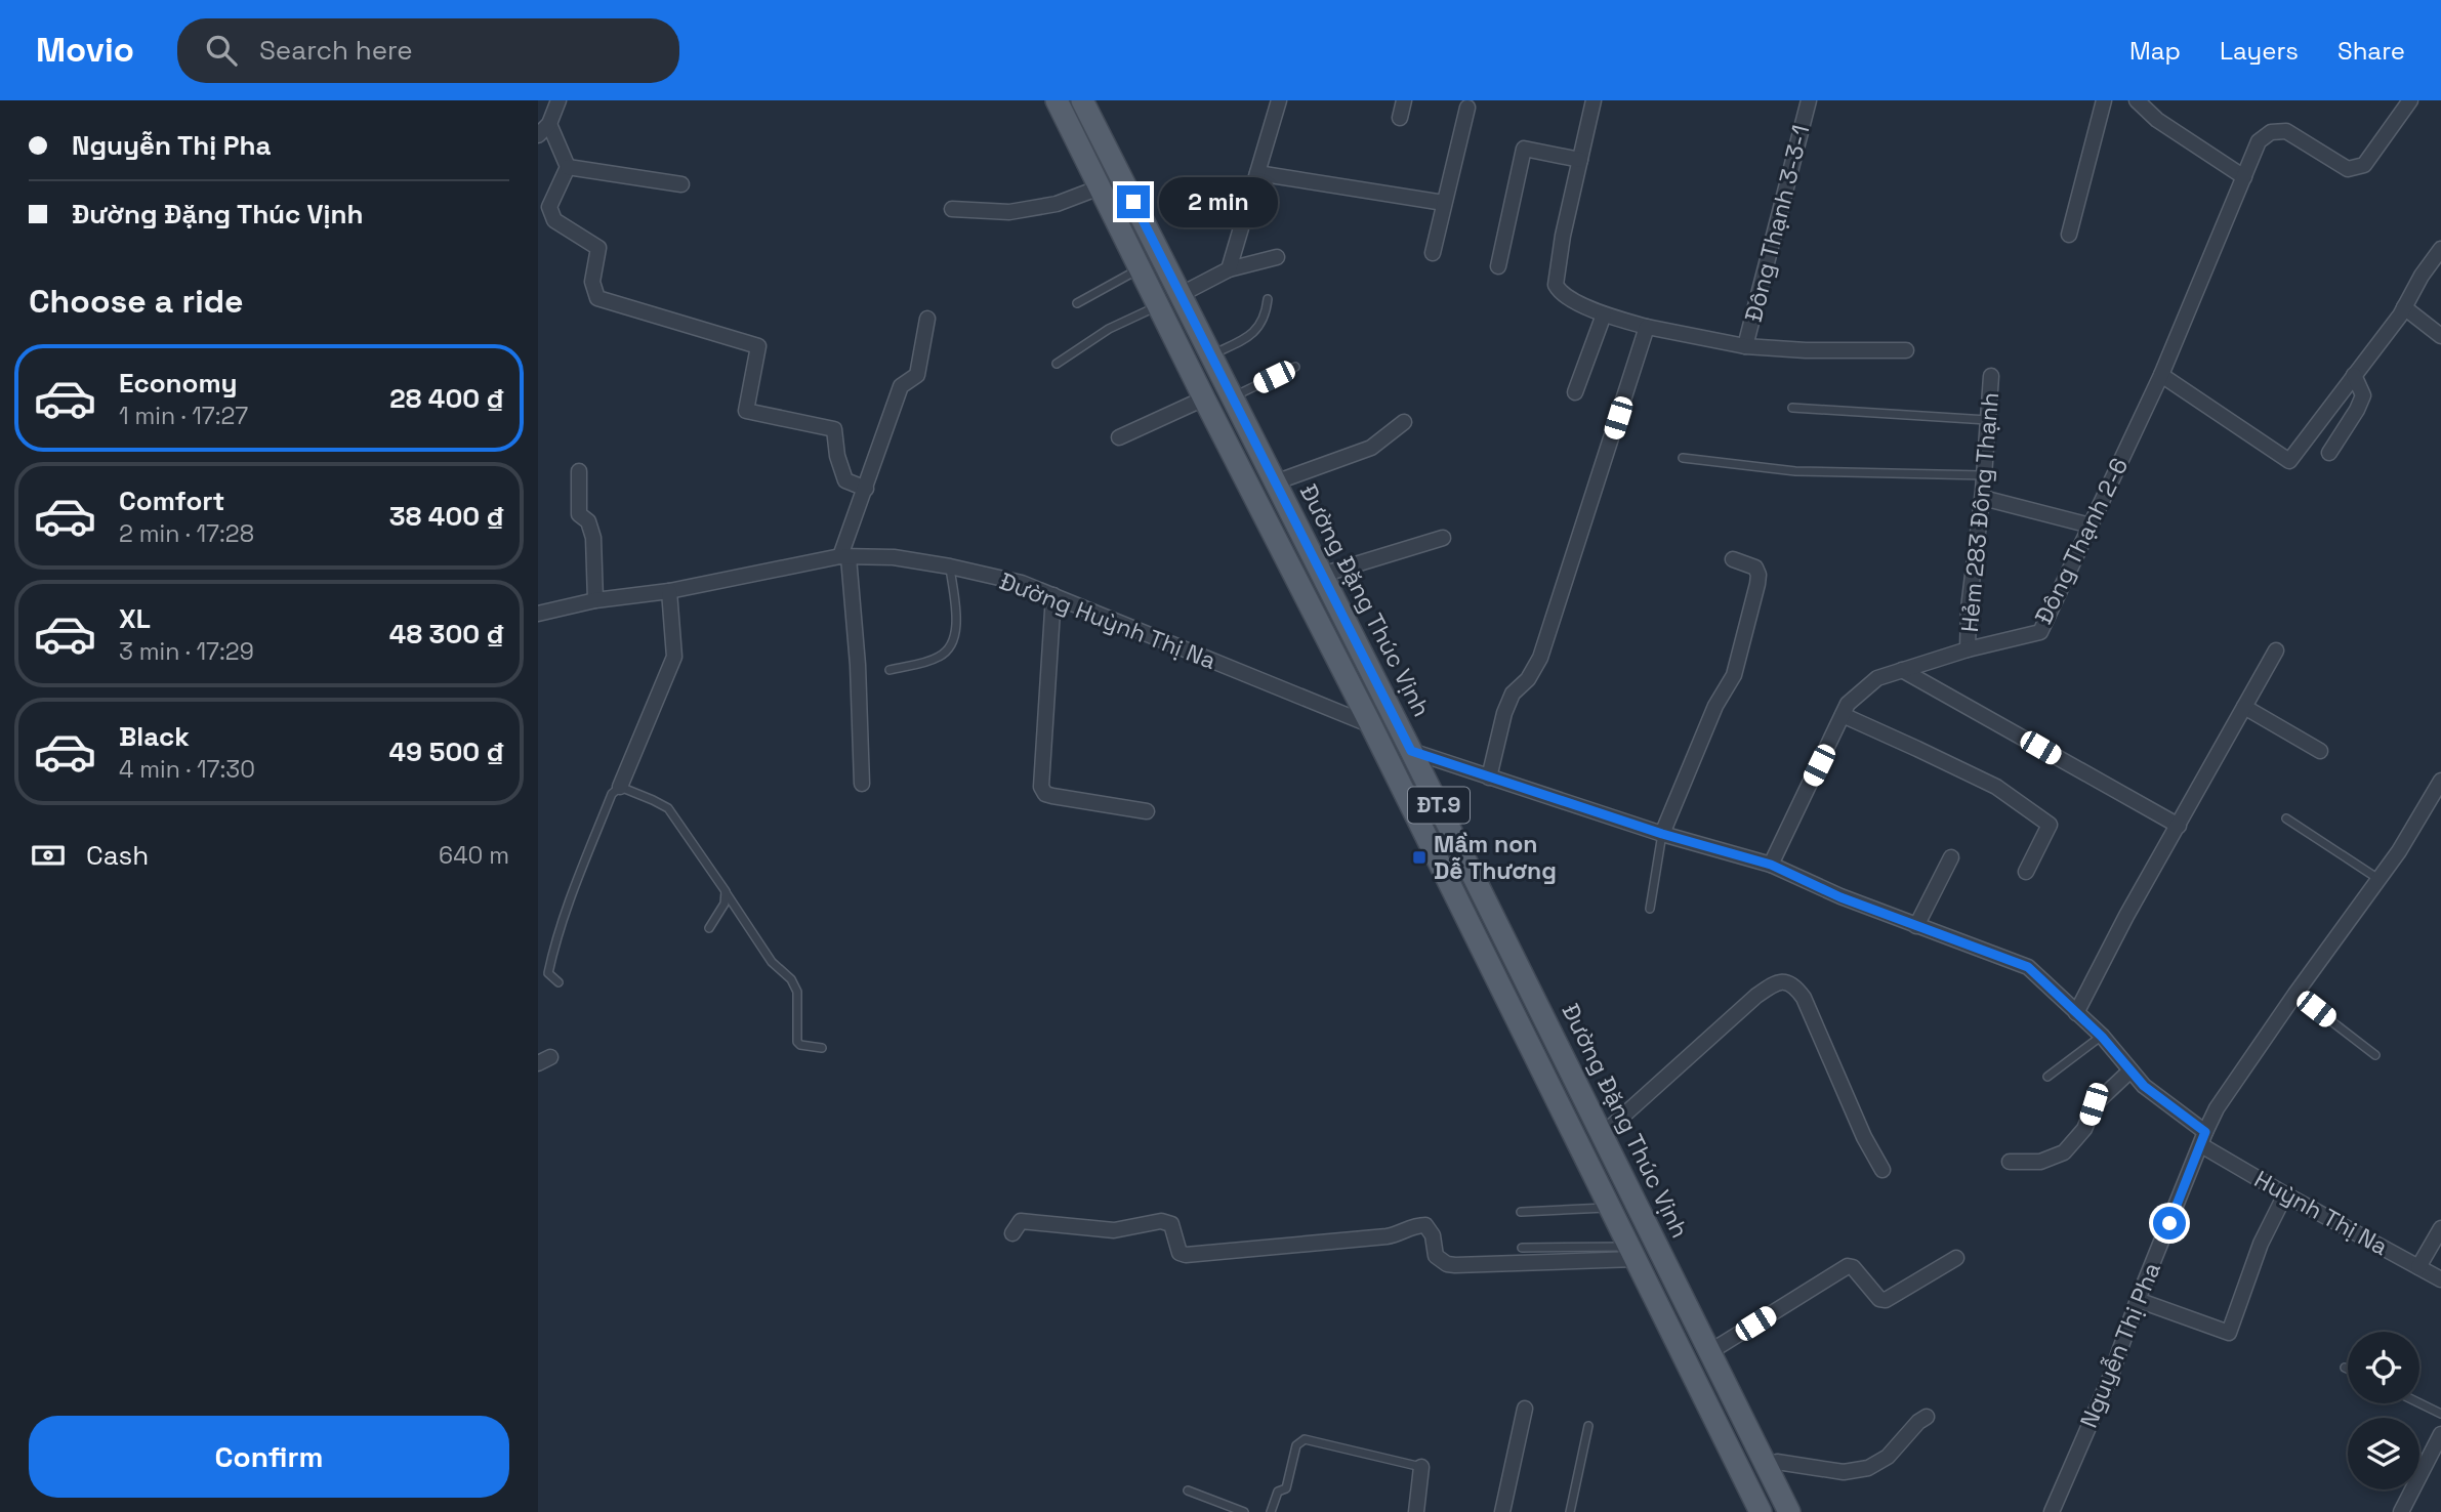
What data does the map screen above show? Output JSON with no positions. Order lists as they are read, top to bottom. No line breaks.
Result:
{"streets":{"main road":["Đường Đặng Thúc Vịnh","ĐT.9"],"street":["Đông Thạnh 3-3-1","Hẻm 283 Đông Thạnh","Đông Thạnh 2-6","Đường Huỳnh Thị Na","Huỳnh Thị Na","Nguyễn Thị Pha"]},"crossings":[["Hẻm 283 Đông Thạnh","Đông Thạnh 2-6"],["Đông Thạnh 2-6","Huỳnh Thị Na"],["Đường Đặng Thúc Vịnh","Huỳnh Thị Na"],["Đường Huỳnh Thị Na","ĐT.9"],["Huỳnh Thị Na","Nguyễn Thị Pha"]],"places":{"transit":["Mầm non Dễ Thương"]},"page":{"header":"Movio","search":"Search here","nav":["Map","Layers","Share"],"banner":["Nguyễn Thị Pha","Đường Đặng Thúc Vịnh"],"bubble":"2 min","heading":"Choose a ride","list":[{"name":"Economy","note":"1 min · 17:27","value":"28 400 ₫"},{"name":"Comfort","note":"2 min · 17:28","value":"38 400 ₫"},{"name":"XL","note":"3 min · 17:29","value":"48 300 ₫"},{"name":"Black","note":"4 min · 17:30","value":"49 500 ₫"}],"pay":["Cash","640 m"],"buttons":"Confirm"}}
